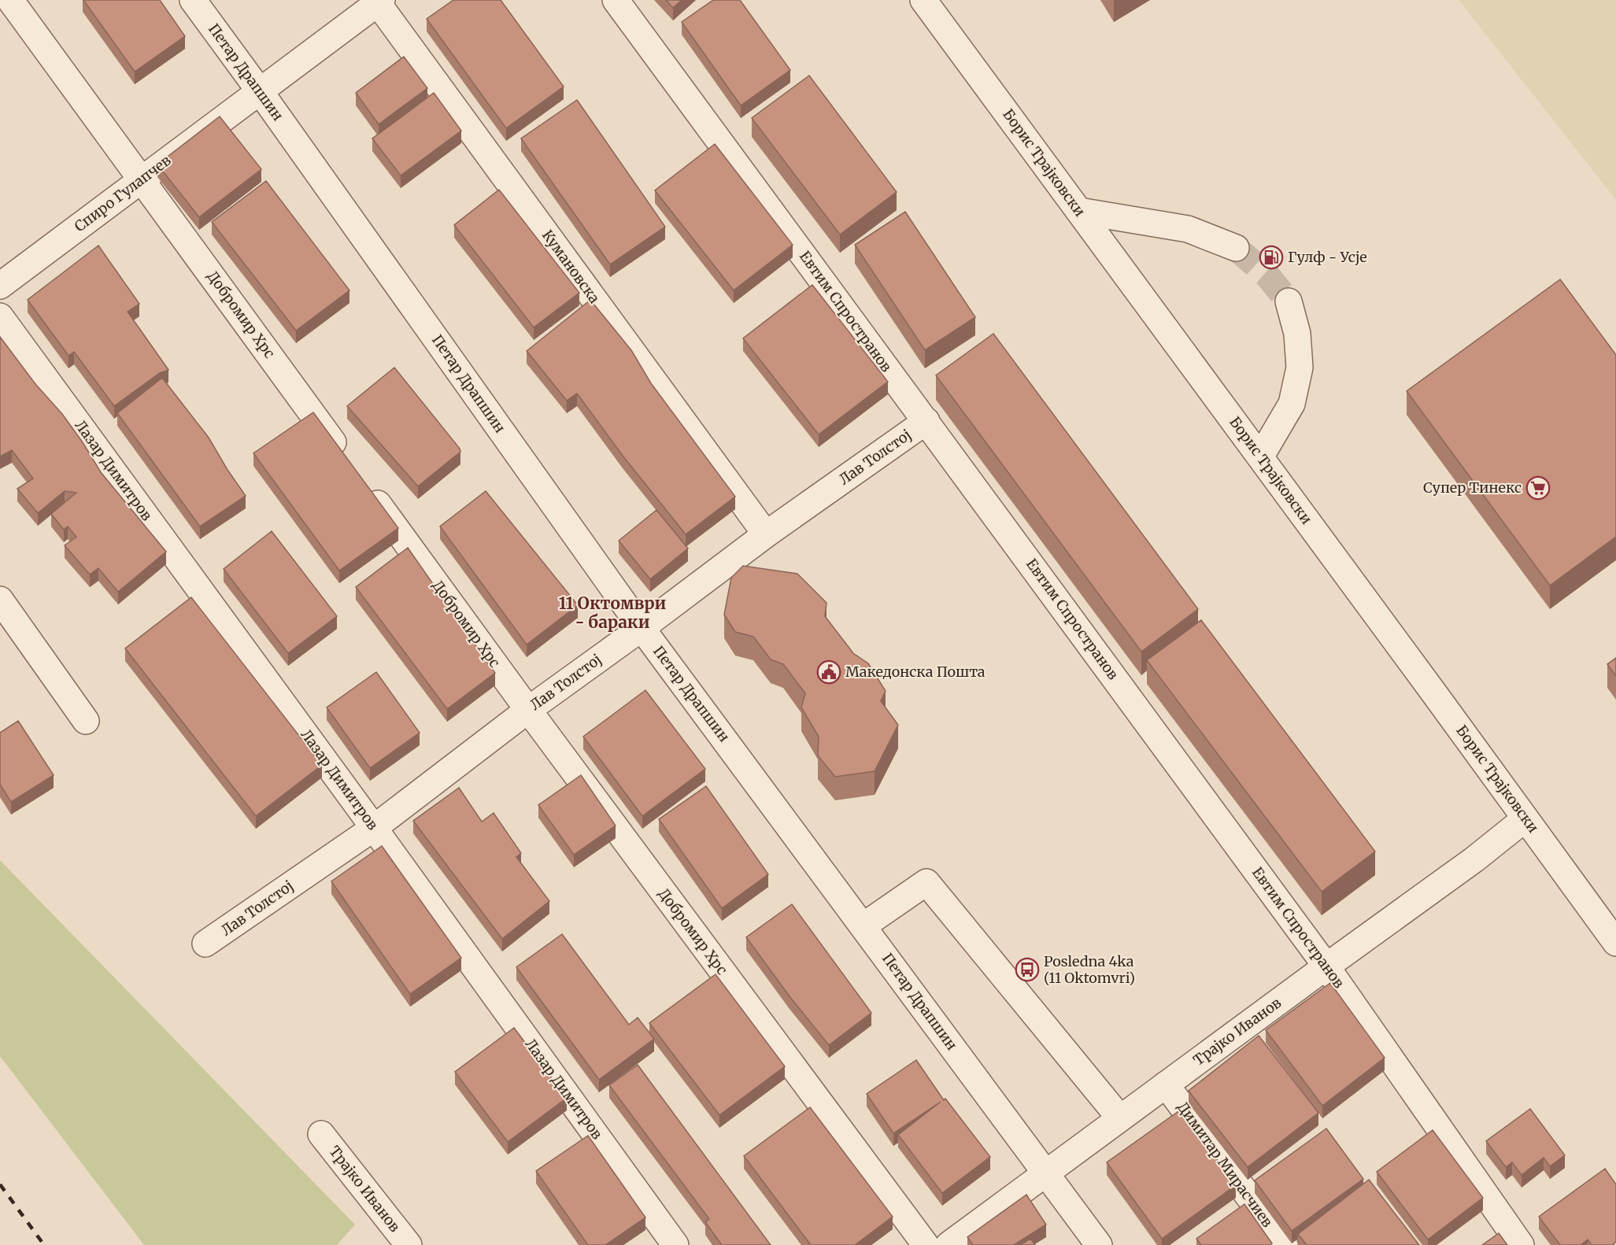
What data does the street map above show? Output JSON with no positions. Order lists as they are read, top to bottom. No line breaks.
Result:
{"streets":{"street":["Петар Драпшин","Борис Трајковски","Спиро Гулапчев","Кумановска","Евтим Спространов","Добромир Хрс","Лав Толстој","Лазар Димитров","Трајко Иванов","Димитар Мирасчиев"]},"crossings":[["Петар Драпшин","Спиро Гулапчев"],["Петар Драпшин","Лав Толстој"],["Петар Драпшин","Трајко Иванов"],["Борис Трајковски","Трајко Иванов"],["Спиро Гулапчев","Кумановска"],["Спиро Гулапчев","Добромир Хрс"],["Кумановска","Лав Толстој"],["Евтим Спространов","Лав Толстој"],["Евтим Спространов","Трајко Иванов"],["Добромир Хрс","Лав Толстој"],["Лав Толстој","Лазар Димитров"],["Трајко Иванов","Димитар Мирасчиев"]],"districts":["11 Октомври - бараки"],"places":{"fuel station":["Гулф - Усје"],"supermarket":["Супер Тинекс"],"public building":["Македонска Пошта"],"bus stop":["Posledna 4ka (11 Oktomvri)"]}}
